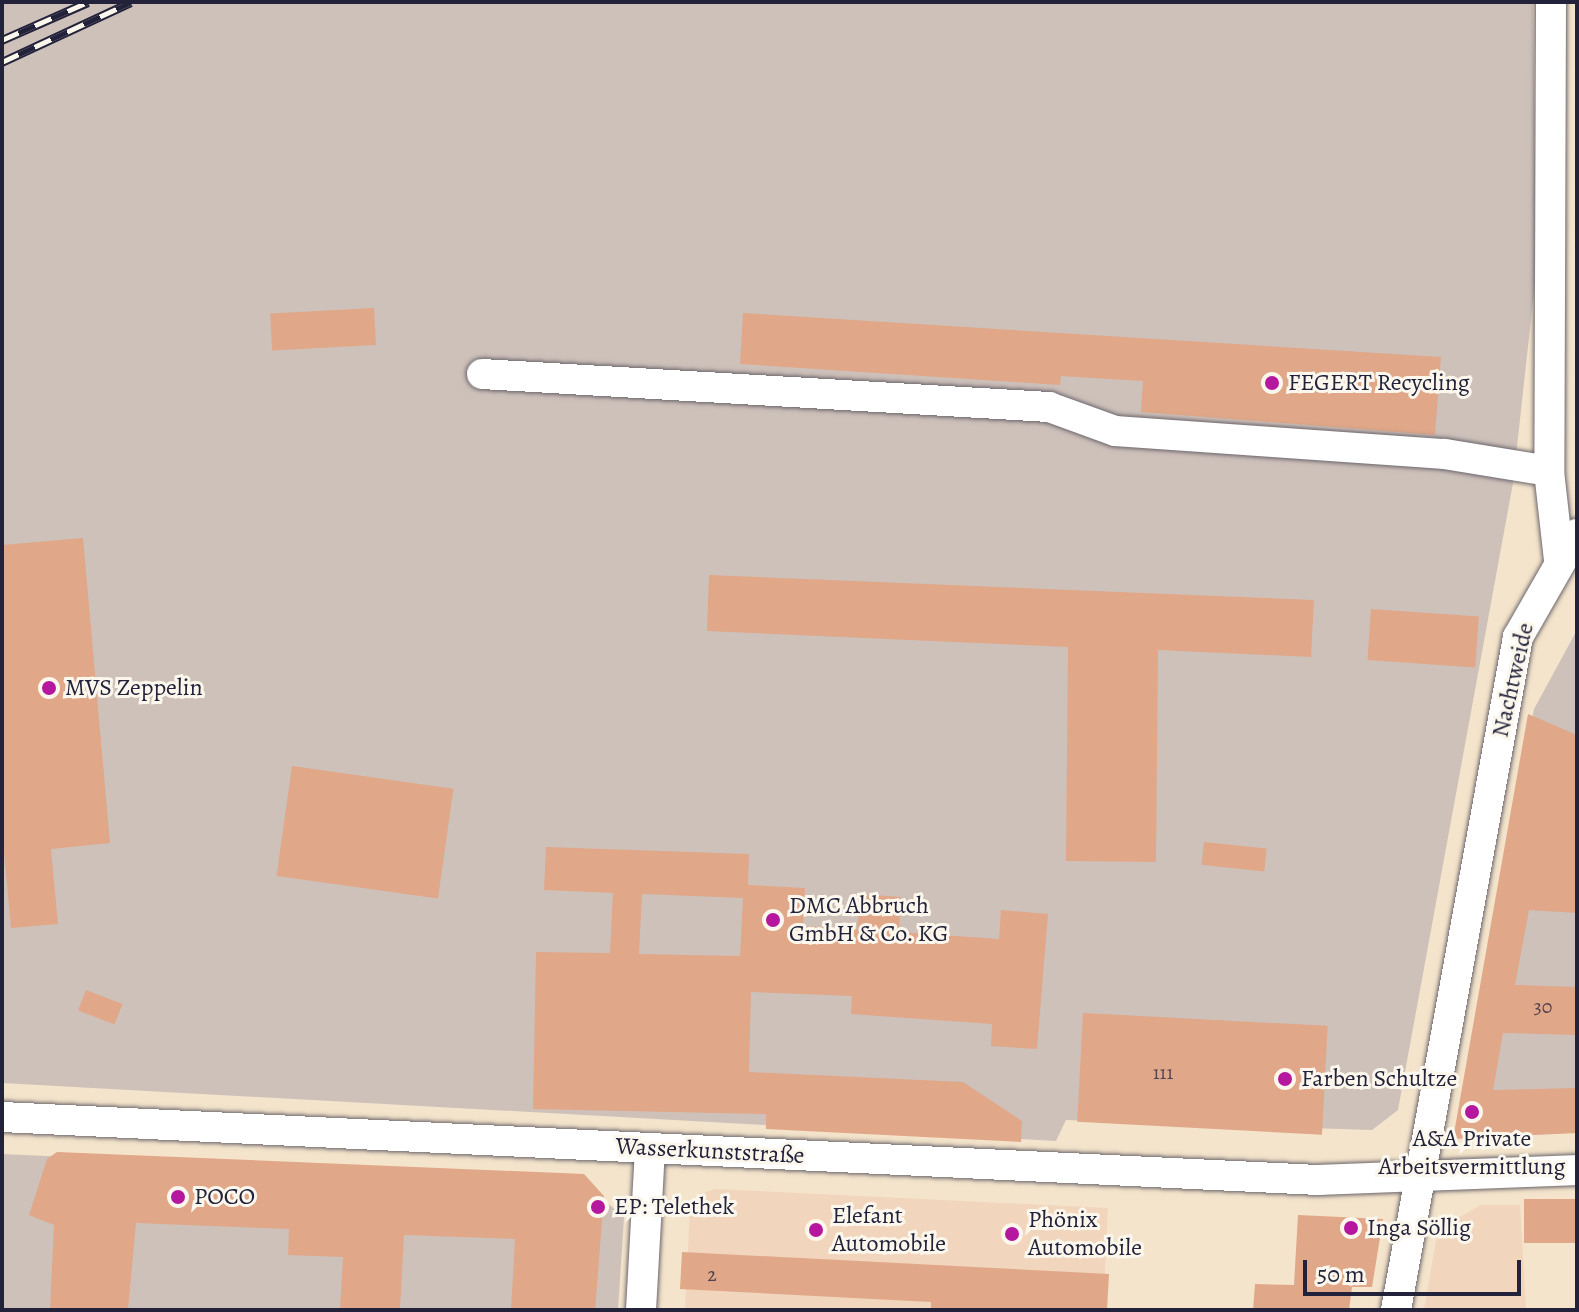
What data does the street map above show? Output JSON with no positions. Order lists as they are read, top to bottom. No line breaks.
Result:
{"streets":{"street":["Nachtweide","Wasserkunststraße"]},"crossings":[["Nachtweide","Wasserkunststraße"]],"places":["FEGERT Recycling","MVS Zeppelin","DMC Abbruch GmbH & Co. KG","Farben Schultze","A&A Private Arbeitsvermittlung","POCO","EP: Telethek","Inga Söllig","Elefant Automobile","Phönix Automobile"],"house_numbers":["30","111","2"],"scale_bar":"50 m"}
